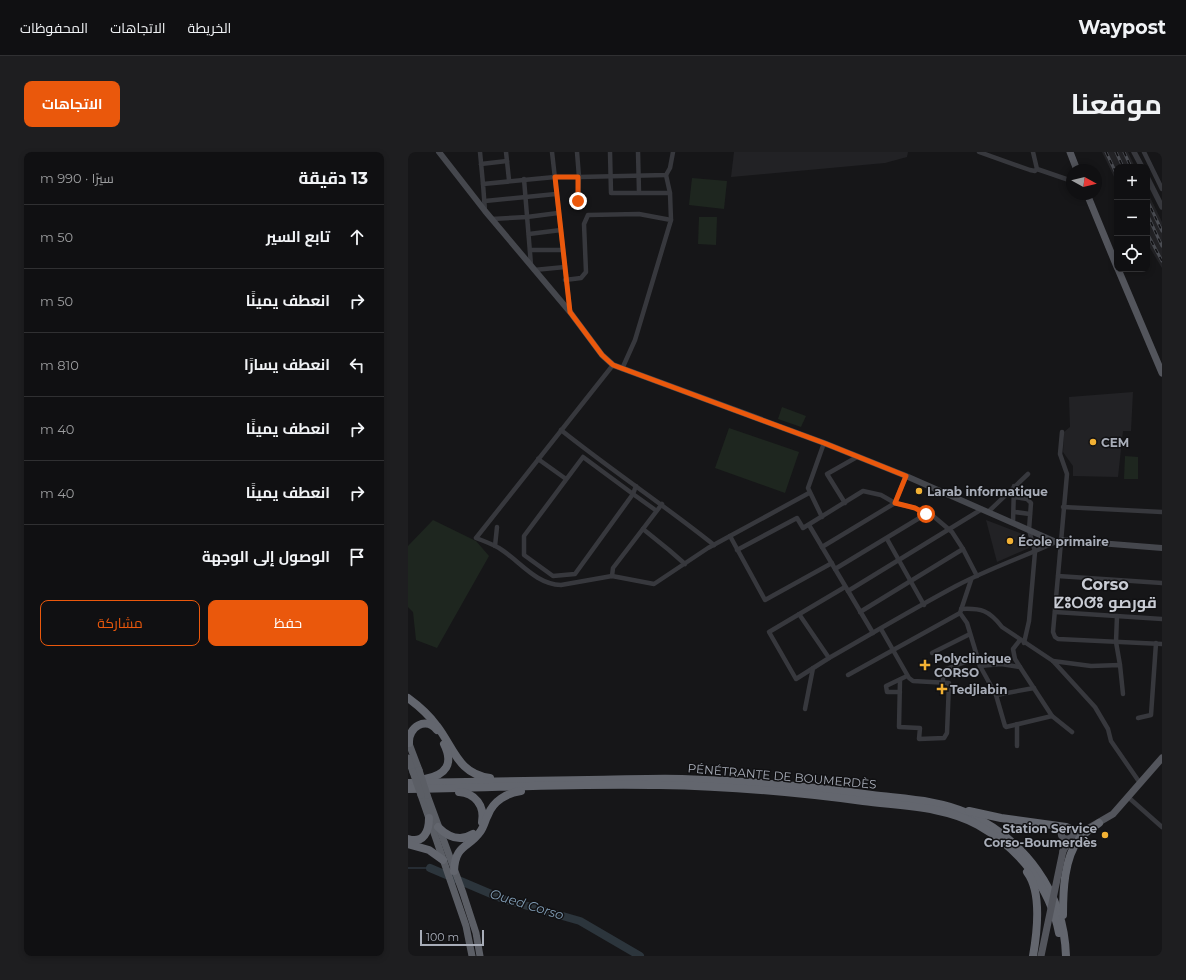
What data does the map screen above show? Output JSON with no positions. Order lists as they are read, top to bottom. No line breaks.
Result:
{"streets":{"highway":["PÉNÉTRANTE DE BOUMERDÈS"]},"districts":["Corso ⵇⵓⵔⵚⵓ قورصو"],"water":["Oued Corso"],"places":{"other":["CEM","Larab informatique","École primaire","Station Service Corso-Boumerdès"],"health":["Polyclinique CORSO","Tedjlabin"]},"scale_bar":"100 m","north":"right","page":{"header":"Waypost","nav":["الخريطة","الاتجاهات","المحفوظات"],"title":"موقعنا","buttons":["الاتجاهات",["حفظ","مشاركة"]],"heading":["13 دقيقة","سيرًا · 990 m"],"map_buttons":["+","−"],"list":[["تابع السير","50 m"],["انعطف يمينًا","50 m"],["انعطف يسارًا","810 m"],["انعطف يمينًا","40 m"],["انعطف يمينًا","40 m"],"الوصول إلى الوجهة"],"scale":"100 m"}}
